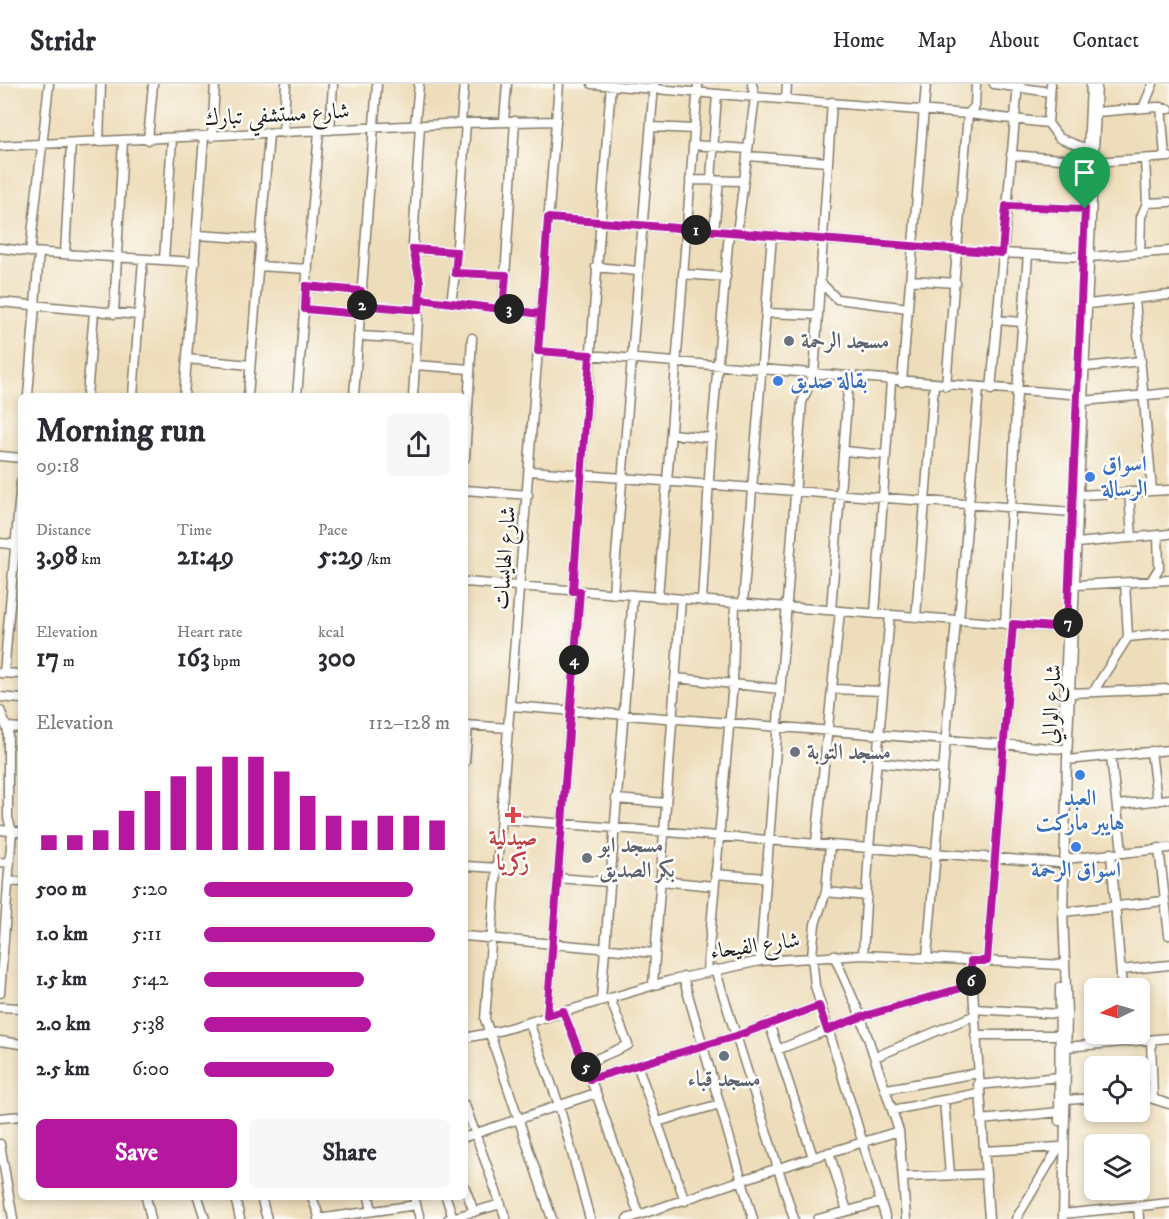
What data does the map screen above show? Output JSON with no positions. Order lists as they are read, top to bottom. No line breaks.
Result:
{"streets":{"street":["شارع مستشفي تبارك","شارع الهايسات","شارع الوالي","شارع الفيحاء"]},"crossings":[["شارع مستشفي تبارك","شارع الهايسات"],["شارع الهايسات","شارع الفيحاء"],["شارع الوالي","شارع الفيحاء"]],"places":{"other":["مسجد الرحمة","بقالة صديق","اسواق الرسالة","مسجد التوبة","العبد هايبر ماركت","اسواق الرحمة","مسجد ابو بكر الصديق","مسجد قباء"],"health":["صيدلية زكريا"]},"north":"left","page":{"header":"Stridr","nav":["Home","Map","About","Contact"],"pins":["1","2","3","7","4","6","5"],"heading":["Morning run","09:18"],"stats":[["Distance","3.98 km"],["Time","21:49"],["Pace","5:29 /km"],["Elevation","17 m"],["Heart rate","163 bpm"],["kcal","300"]],"chart":["Elevation","112–128 m"],"list":[{"name":"500 m","note":"5:20"},{"name":"1.0 km","note":"5:11"},{"name":"1.5 km","note":"5:42"},{"name":"2.0 km","note":"5:38"},{"name":"2.5 km","note":"6:00"}],"buttons":["Save","Share"]}}
